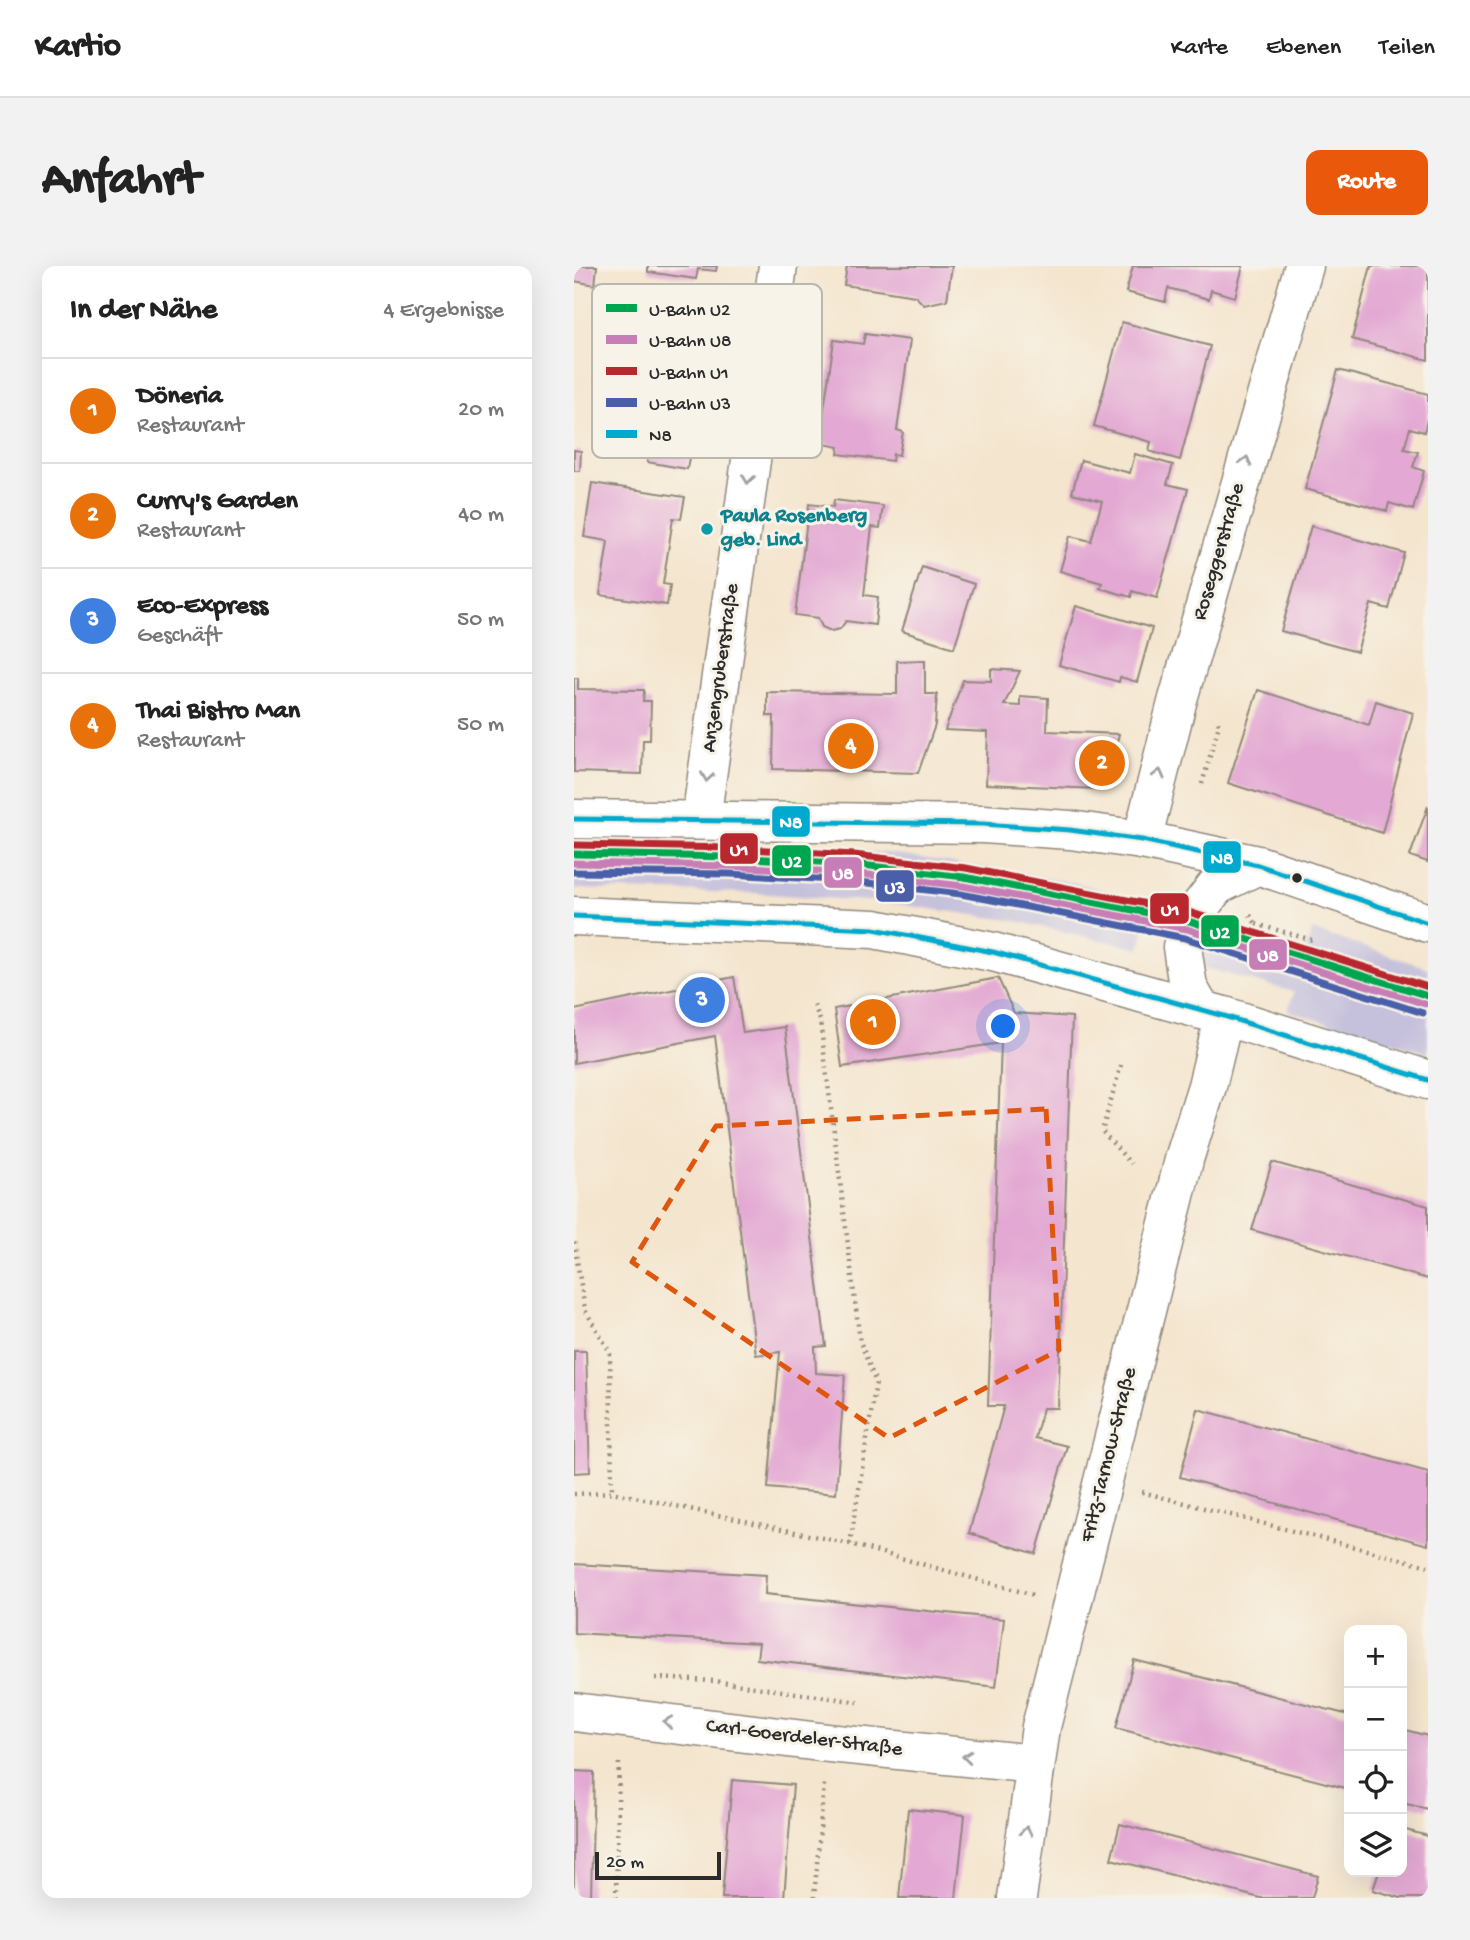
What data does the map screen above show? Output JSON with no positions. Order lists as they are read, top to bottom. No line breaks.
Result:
{"streets":{"street":["Roseggerstraße","Anzengruberstraße","Fritz-Tarnow-Straße","Carl-Goerdeler-Straße"]},"crossings":[["Fritz-Tarnow-Straße","Carl-Goerdeler-Straße"]],"one_way":["Roseggerstraße","Anzengruberstraße","Carl-Goerdeler-Straße"],"places":["Paula Rosenberg geb. Lind"],"lines":["transit line N8","metro line U1","metro line U2","metro line U8","metro line U3"],"legend":["U-Bahn U2","U-Bahn U8","U-Bahn U1","U-Bahn U3","N8"],"scale_bar":"20 m","page":{"header":"Kartio","nav":["Karte","Ebenen","Teilen"],"buttons":"Route","title":"Anfahrt","heading":["In der Nähe","4 Ergebnisse"],"list":[{"mark":"1","name":"Döneria","note":"Restaurant","value":"20 m"},{"mark":"2","name":"Curry's Garden","note":"Restaurant","value":"40 m"},{"mark":"3","name":"Eco-Express","note":"Geschäft","value":"50 m"},{"mark":"4","name":"Thai Bistro Man","note":"Restaurant","value":"50 m"}],"pins":["4","2","3","1"],"map_buttons":["+","−"],"scale":"20 m"}}
